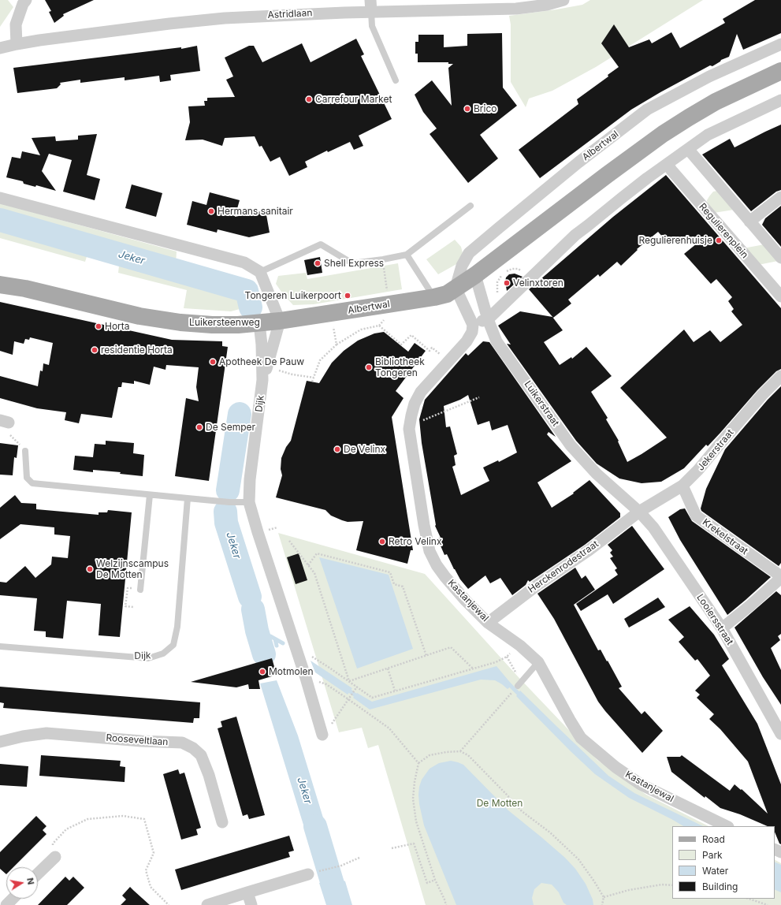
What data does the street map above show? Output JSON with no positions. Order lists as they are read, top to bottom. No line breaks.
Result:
{"streets":{"main road":["Albertwal","Luikersteenweg"],"street":["Astridlaan","Regulierenplein","Dijk","Luikerstraat","Jekerstraat","Krekelstraat","Herckenrodestraat","Kastanjewal","Looiersstraat","Rooseveltlaan"]},"crossings":[["Albertwal","Luikersteenweg"],["Albertwal","Dijk"],["Albertwal","Luikerstraat"],["Luikersteenweg","Dijk"],["Luikerstraat","Jekerstraat"],["Luikerstraat","Herckenrodestraat"],["Luikerstraat","Looiersstraat"],["Jekerstraat","Krekelstraat"],["Jekerstraat","Herckenrodestraat"],["Jekerstraat","Looiersstraat"],["Herckenrodestraat","Kastanjewal"],["Herckenrodestraat","Looiersstraat"]],"water":["Jeker"],"parks":["De Motten"],"places":["Carrefour Market","Brico","Hermans sanitair","Regulierenhuisje","Shell Express","Velinxtoren","Tongeren Luikerpoort","Horta","residentie Horta","Apotheek De Pauw","Bibliotheek Tongeren","De Semper","De Velinx","Retro Velinx","Welzijnscampus De Motten","Motmolen"],"legend":["Road","Park","Water","Building"],"north":"right"}
